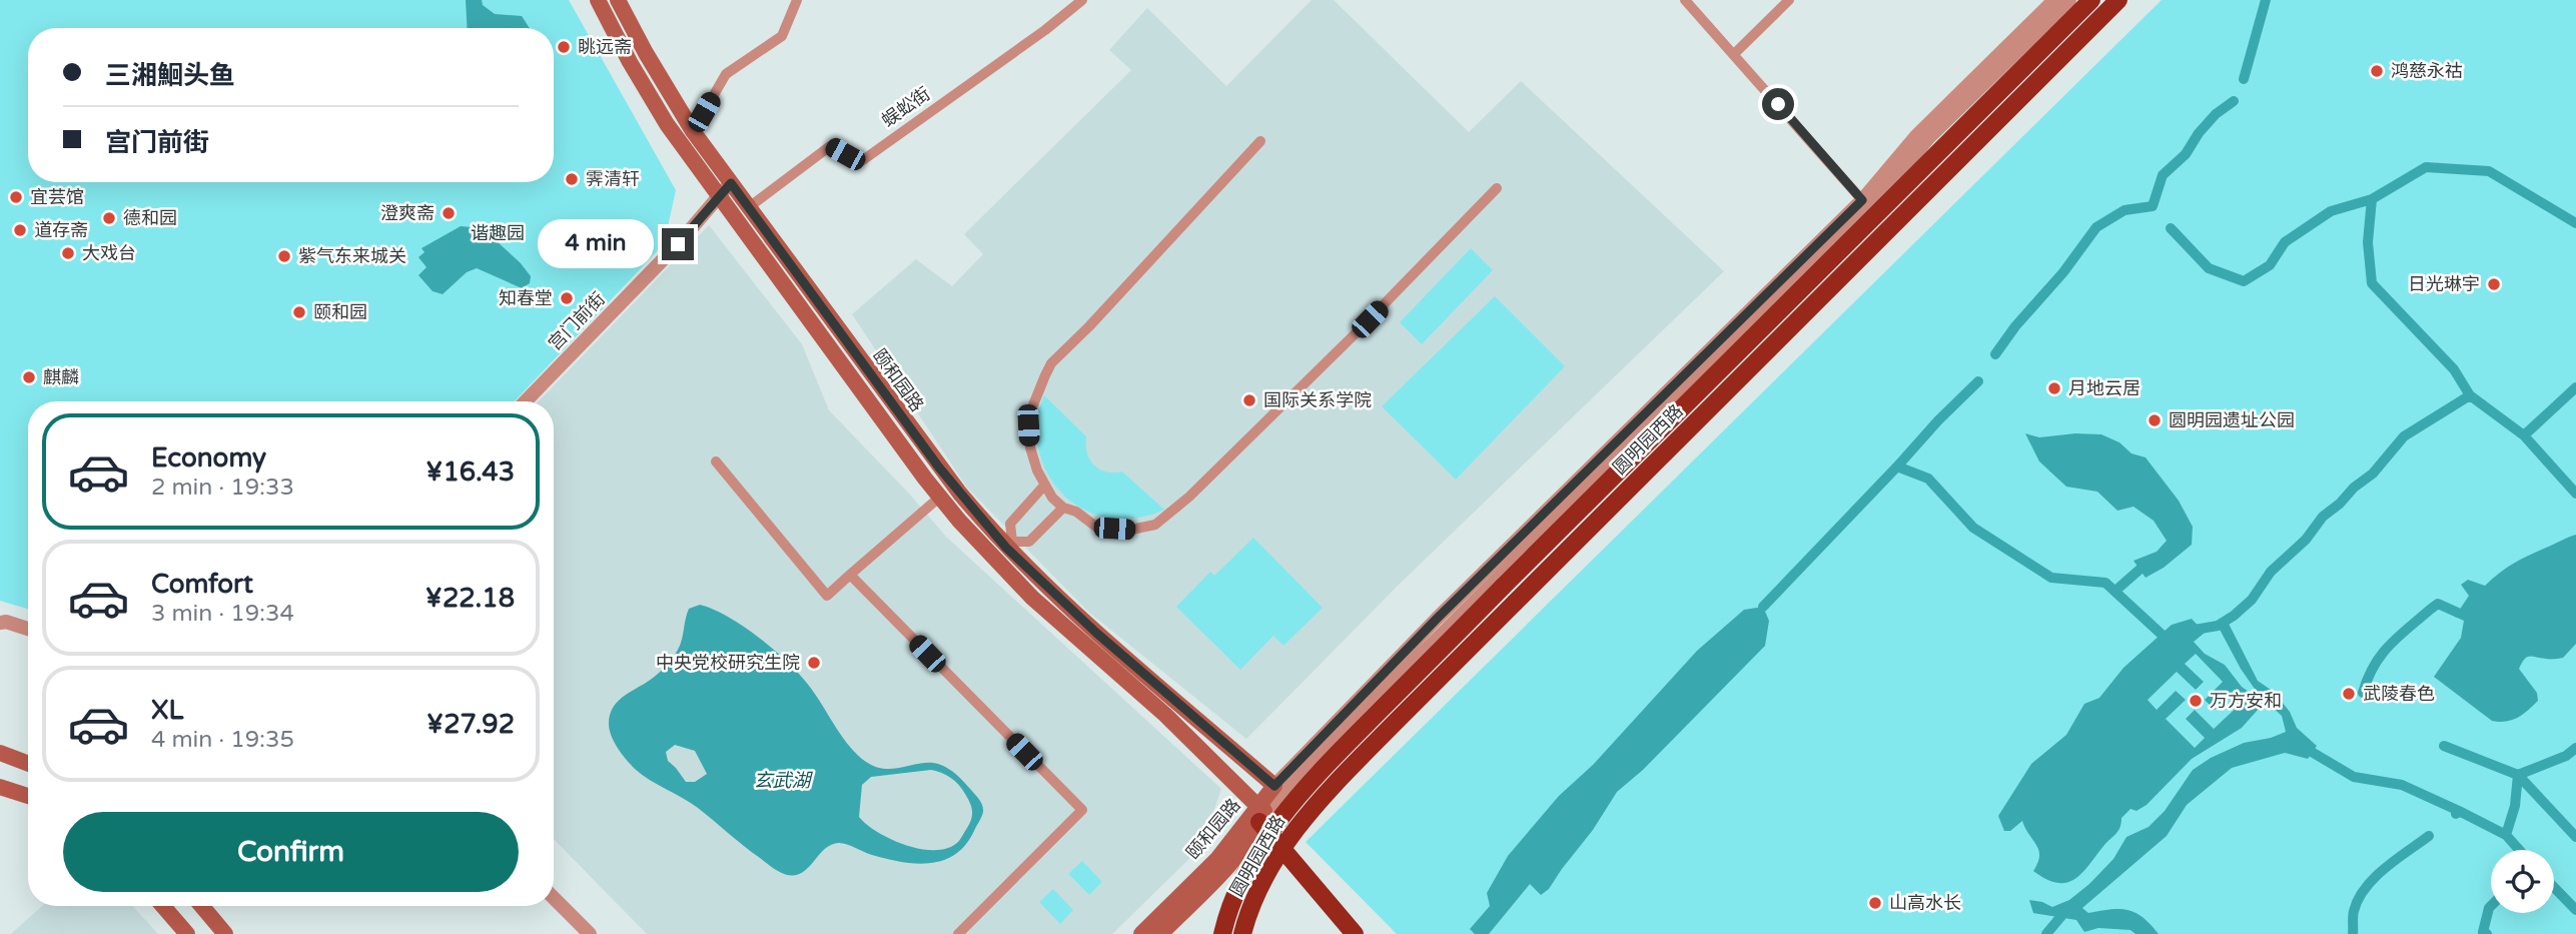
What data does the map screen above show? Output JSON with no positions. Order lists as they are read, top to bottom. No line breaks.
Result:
{"streets":{"highway":["圆明园西路"],"main road":["颐和园路"],"street":["蜈蚣街","宫门前街"]},"crossings":[["蜈蚣街","颐和园路"],["宫门前街","颐和园路"],["颐和园路","圆明园西路"]],"water":["玄武湖"],"parks":["谐趣园"],"places":["眺远斋","鸿慈永祜","霁清轩","宜芸馆","澄爽斋","德和园","道存斋","大戏台","紫气东来城关","日光琳宇","知春堂","颐和园","麒麟","月地云居","国际关系学院","圆明园遗址公园","中央党校研究生院","武陵春色","万方安和","山高水长"],"page":{"banner":["三湘鮰头鱼","宫门前街"],"bubble":"4 min","list":[{"name":"Economy","note":"2 min · 19:33","value":"¥16.43"},{"name":"Comfort","note":"3 min · 19:34","value":"¥22.18"},{"name":"XL","note":"4 min · 19:35","value":"¥27.92"}],"buttons":"Confirm"}}
